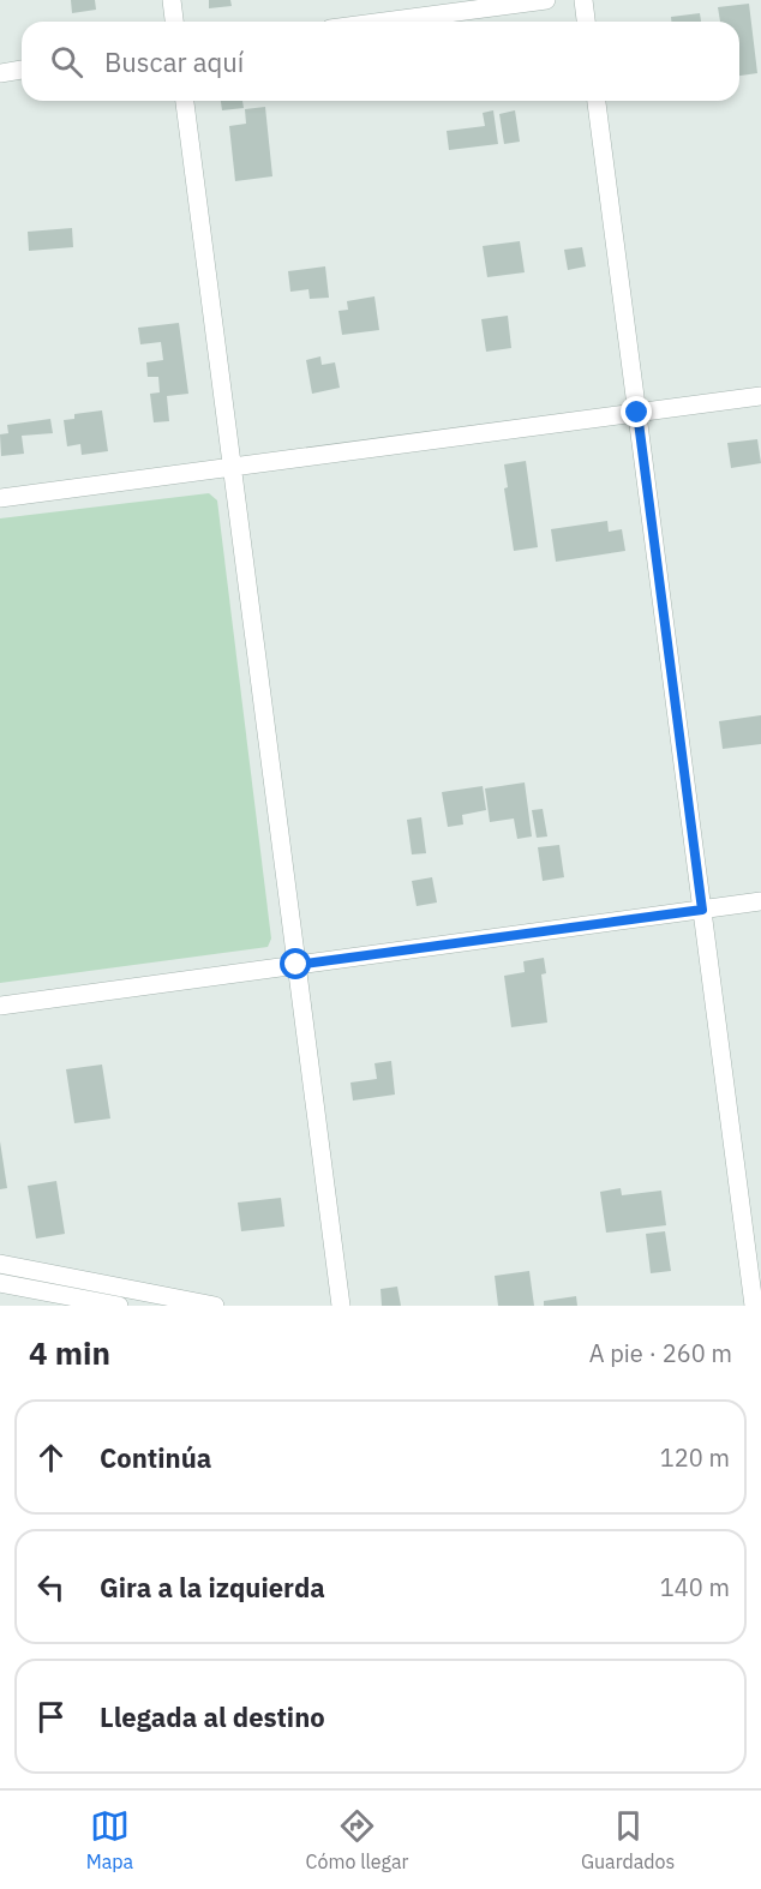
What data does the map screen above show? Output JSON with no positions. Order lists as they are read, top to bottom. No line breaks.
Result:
{"page":{"search":"Buscar aquí","heading":["4 min","A pie · 260 m"],"list":[["Continúa","120 m"],["Gira a la izquierda","140 m"],"Llegada al destino"],"nav":["Mapa","Cómo llegar","Guardados"]}}
